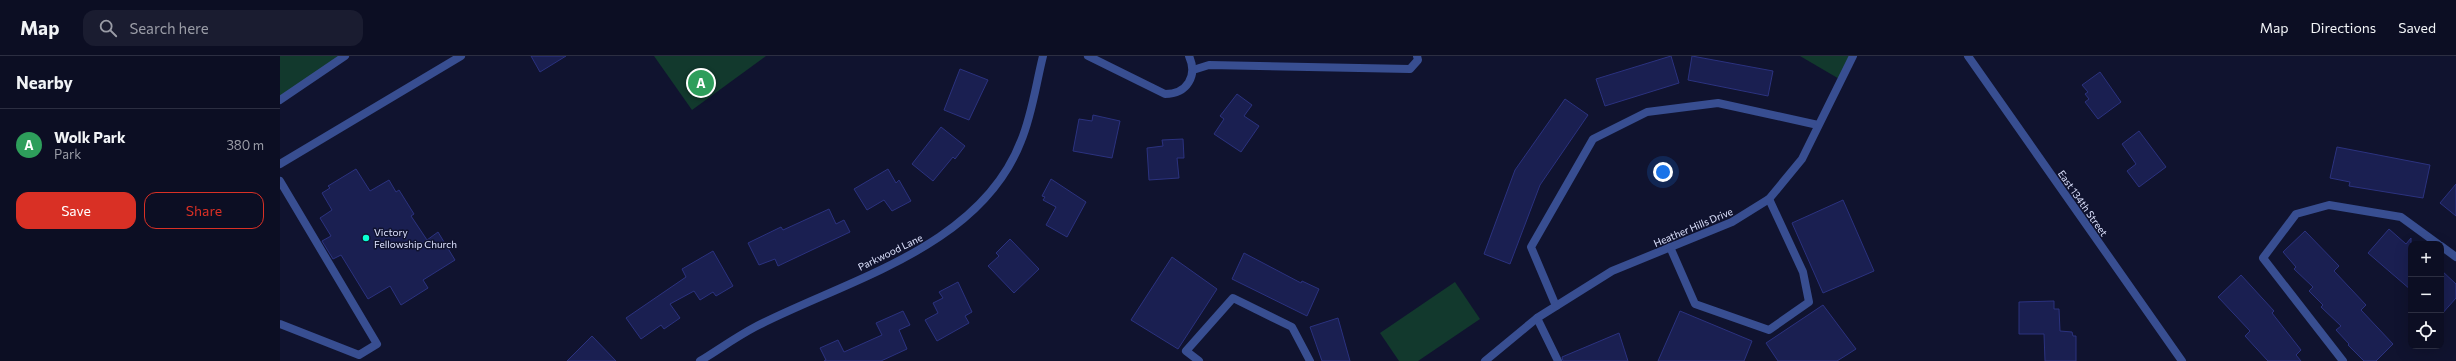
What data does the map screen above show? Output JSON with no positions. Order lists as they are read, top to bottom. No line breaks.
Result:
{"streets":{"street":["East 134th Street","Heather Hills Drive","Parkwood Lane"]},"places":["Victory Fellowship Church"],"page":{"header":"Map","search":"Search here","nav":["Map","Directions","Saved"],"heading":"Nearby","pins":"A","list":[{"mark":"A","name":"Wolk Park","note":"Park","value":"380 m"}],"buttons":["Save","Share"],"map_buttons":["+","−"]}}
